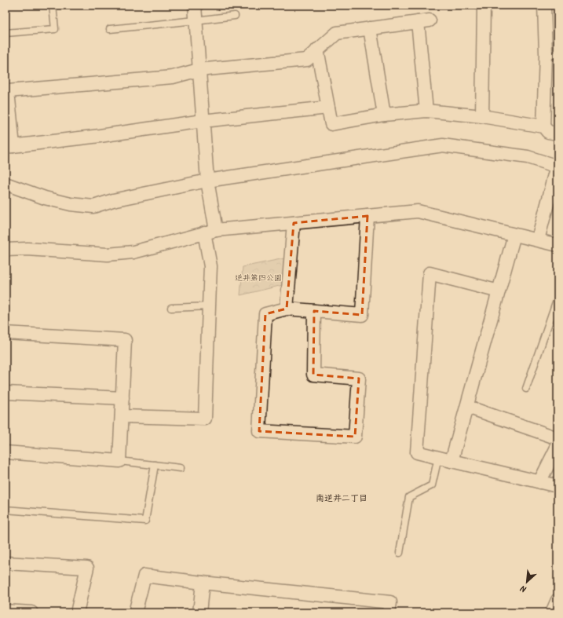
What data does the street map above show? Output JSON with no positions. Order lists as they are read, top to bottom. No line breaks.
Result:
{"districts":["南逆井二丁目"],"parks":["逆井第四公園"],"north":"bottom left"}
